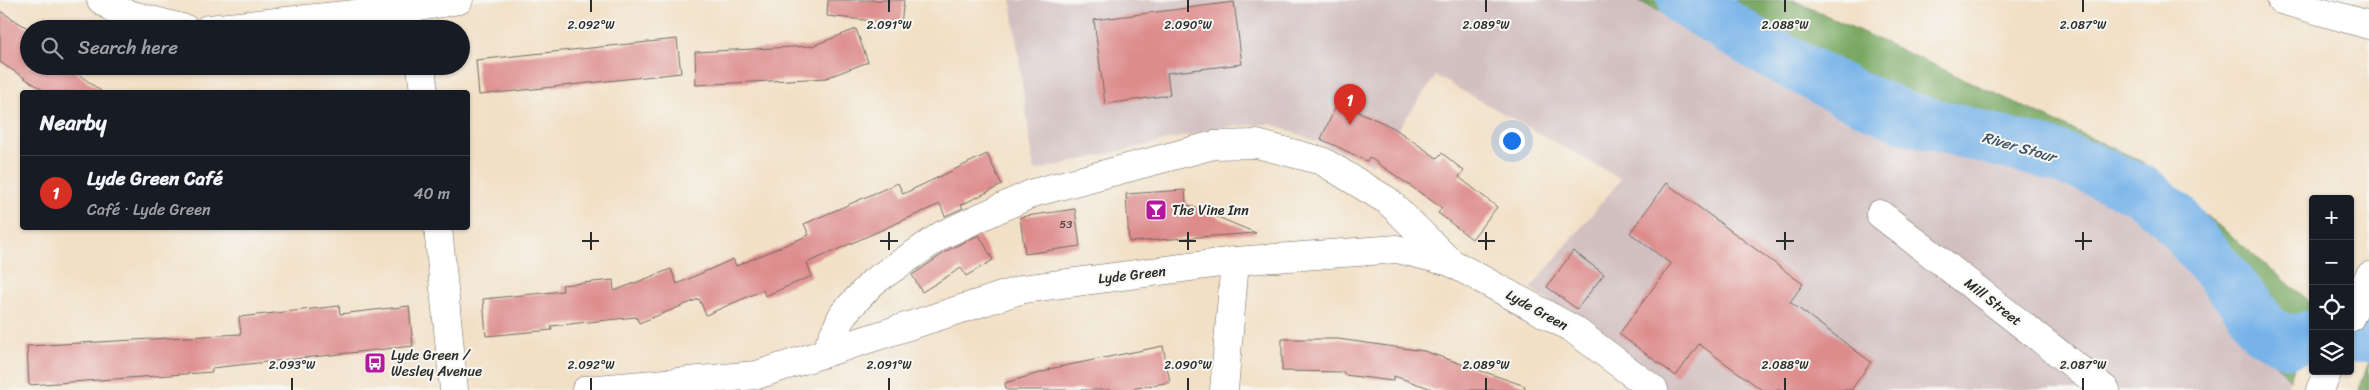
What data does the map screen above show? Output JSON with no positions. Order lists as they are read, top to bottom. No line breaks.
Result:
{"streets":{"street":["Lyde Green","Mill Street"]},"water":["River Stour"],"places":{"bar":["The Vine Inn"],"bus stop":["Lyde Green / Wesley Avenue"]},"house_numbers":["53"],"page":{"search":"Search here","pins":"1","heading":"Nearby","list":[{"mark":"1","name":"Lyde Green Café","note":"Café · Lyde Green","value":"40 m"}],"map_buttons":["+","−"]},"coordinates":["2.092°W","2.091°W","2.090°W","2.089°W","2.088°W","2.087°W","2.093°W"]}
